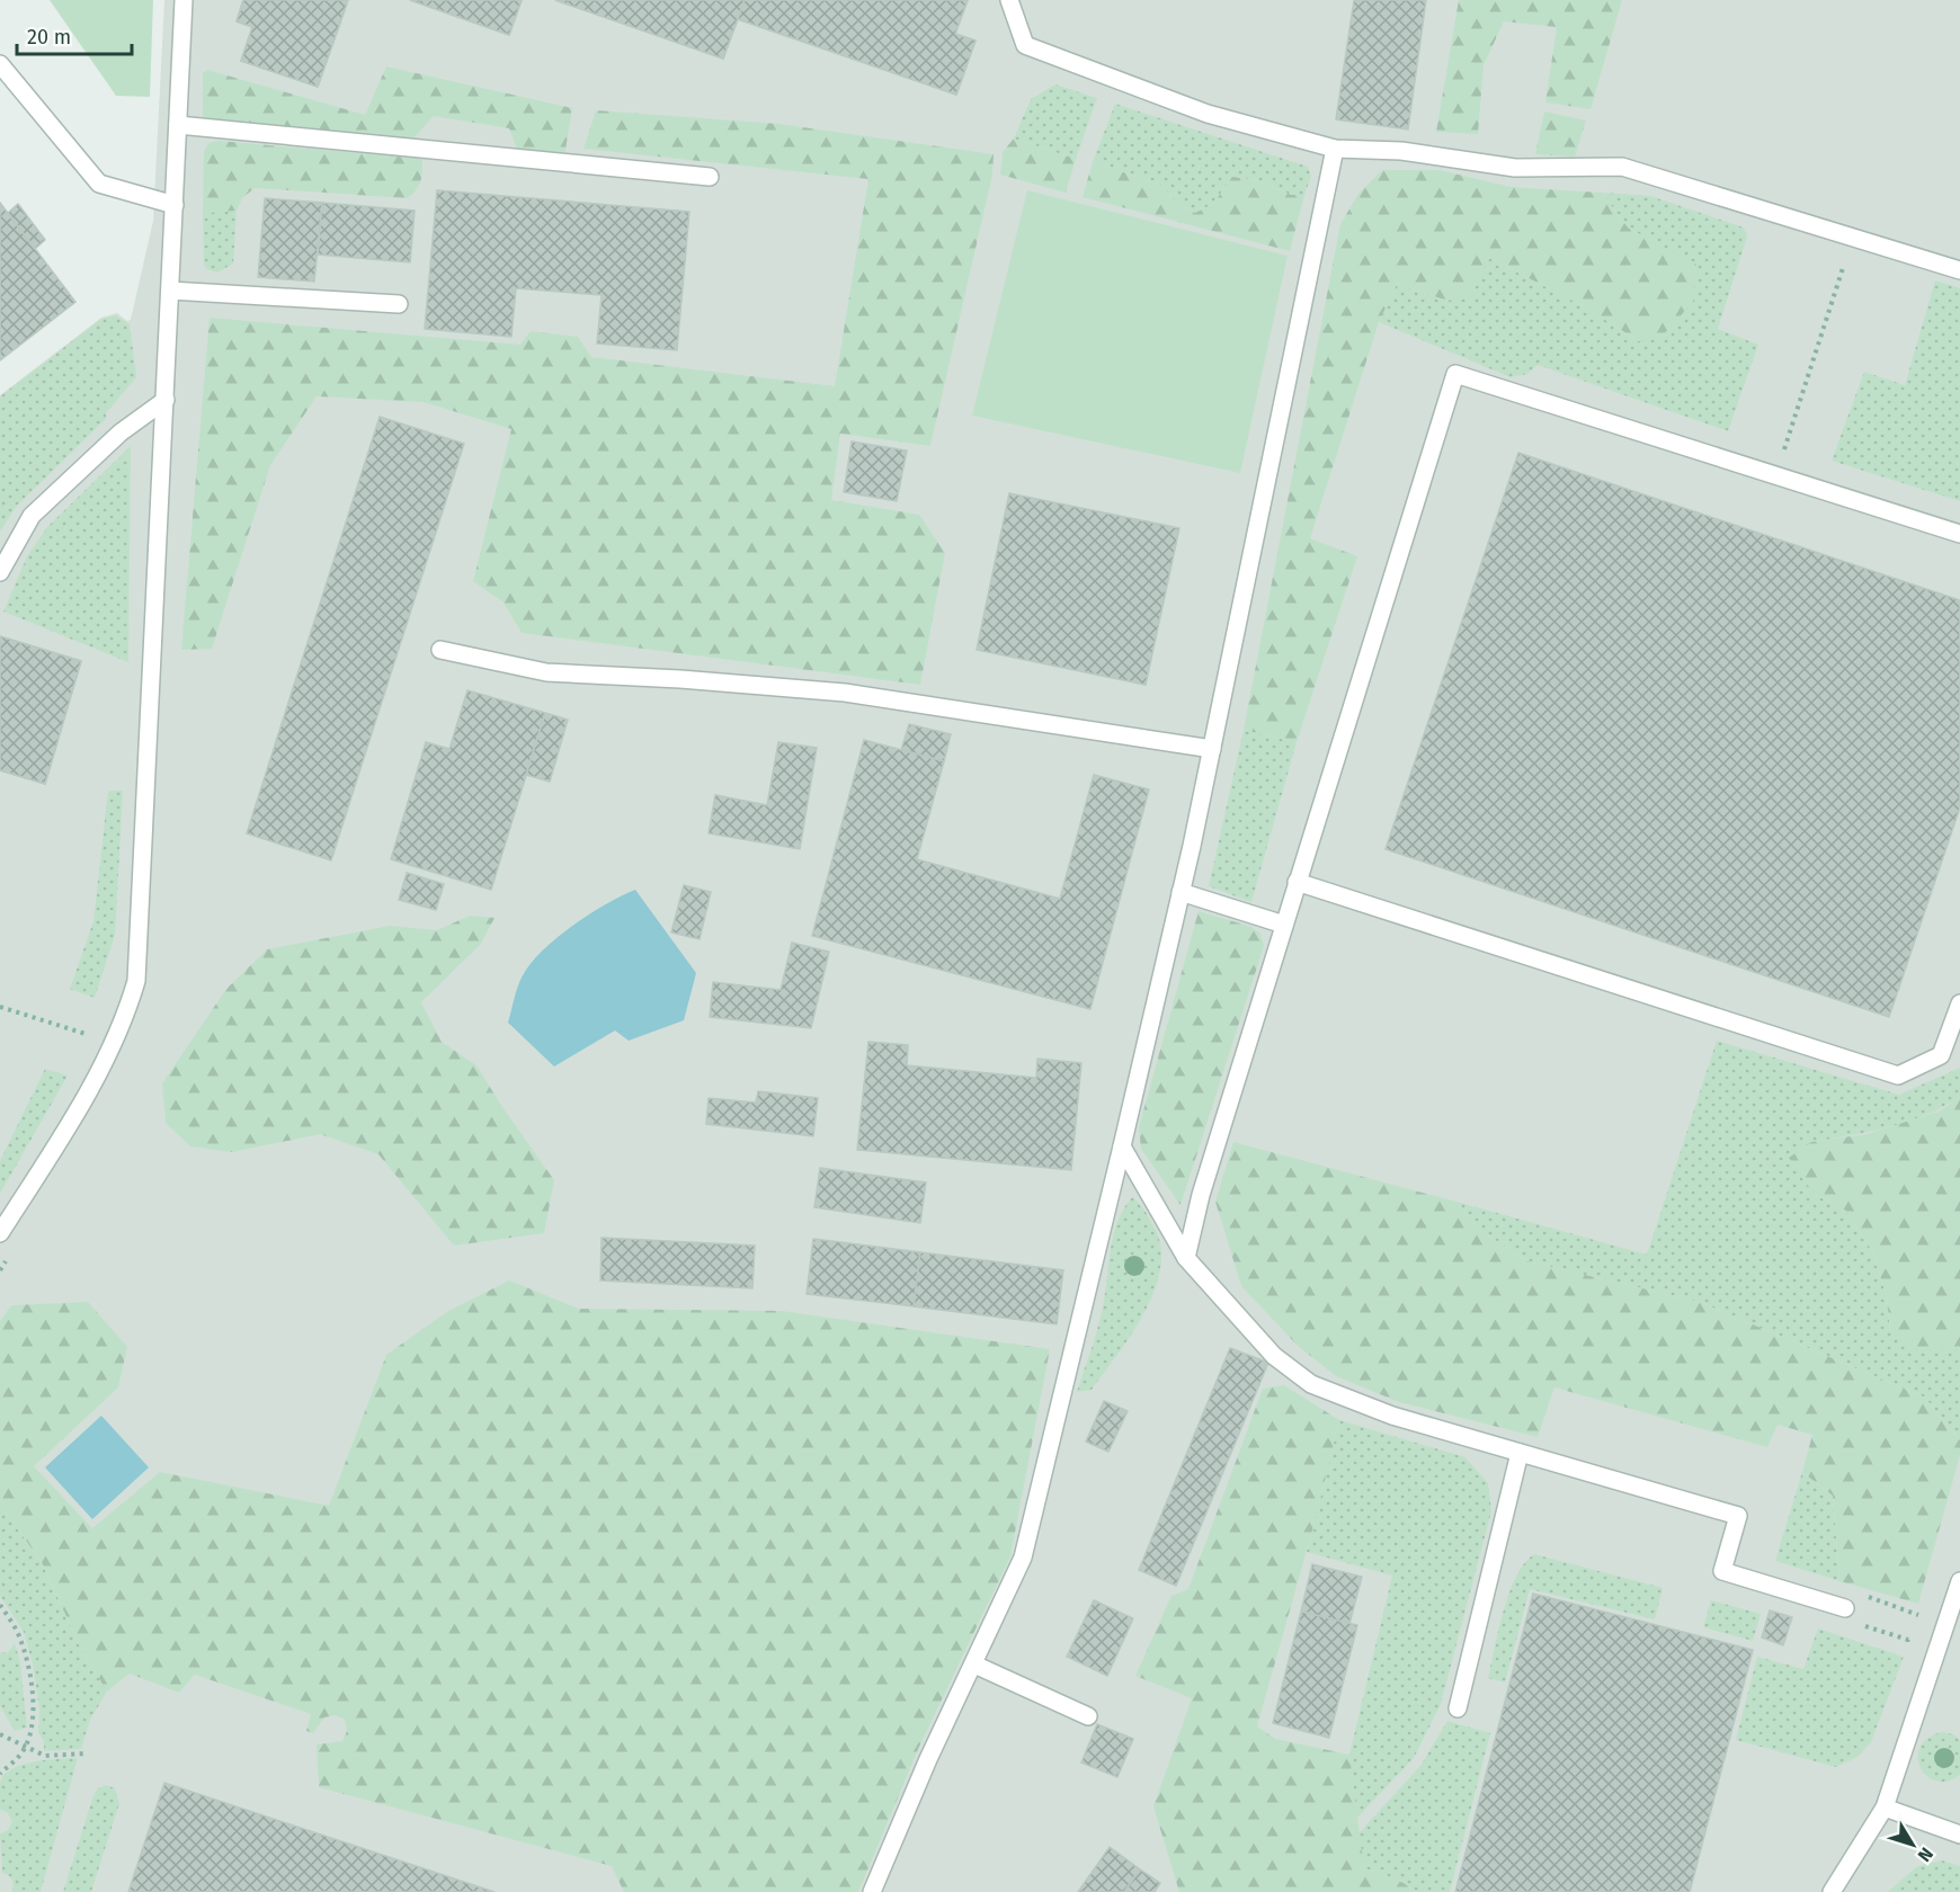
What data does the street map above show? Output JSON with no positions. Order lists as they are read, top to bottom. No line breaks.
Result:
{"scale_bar":"20 m","north":"bottom right"}
